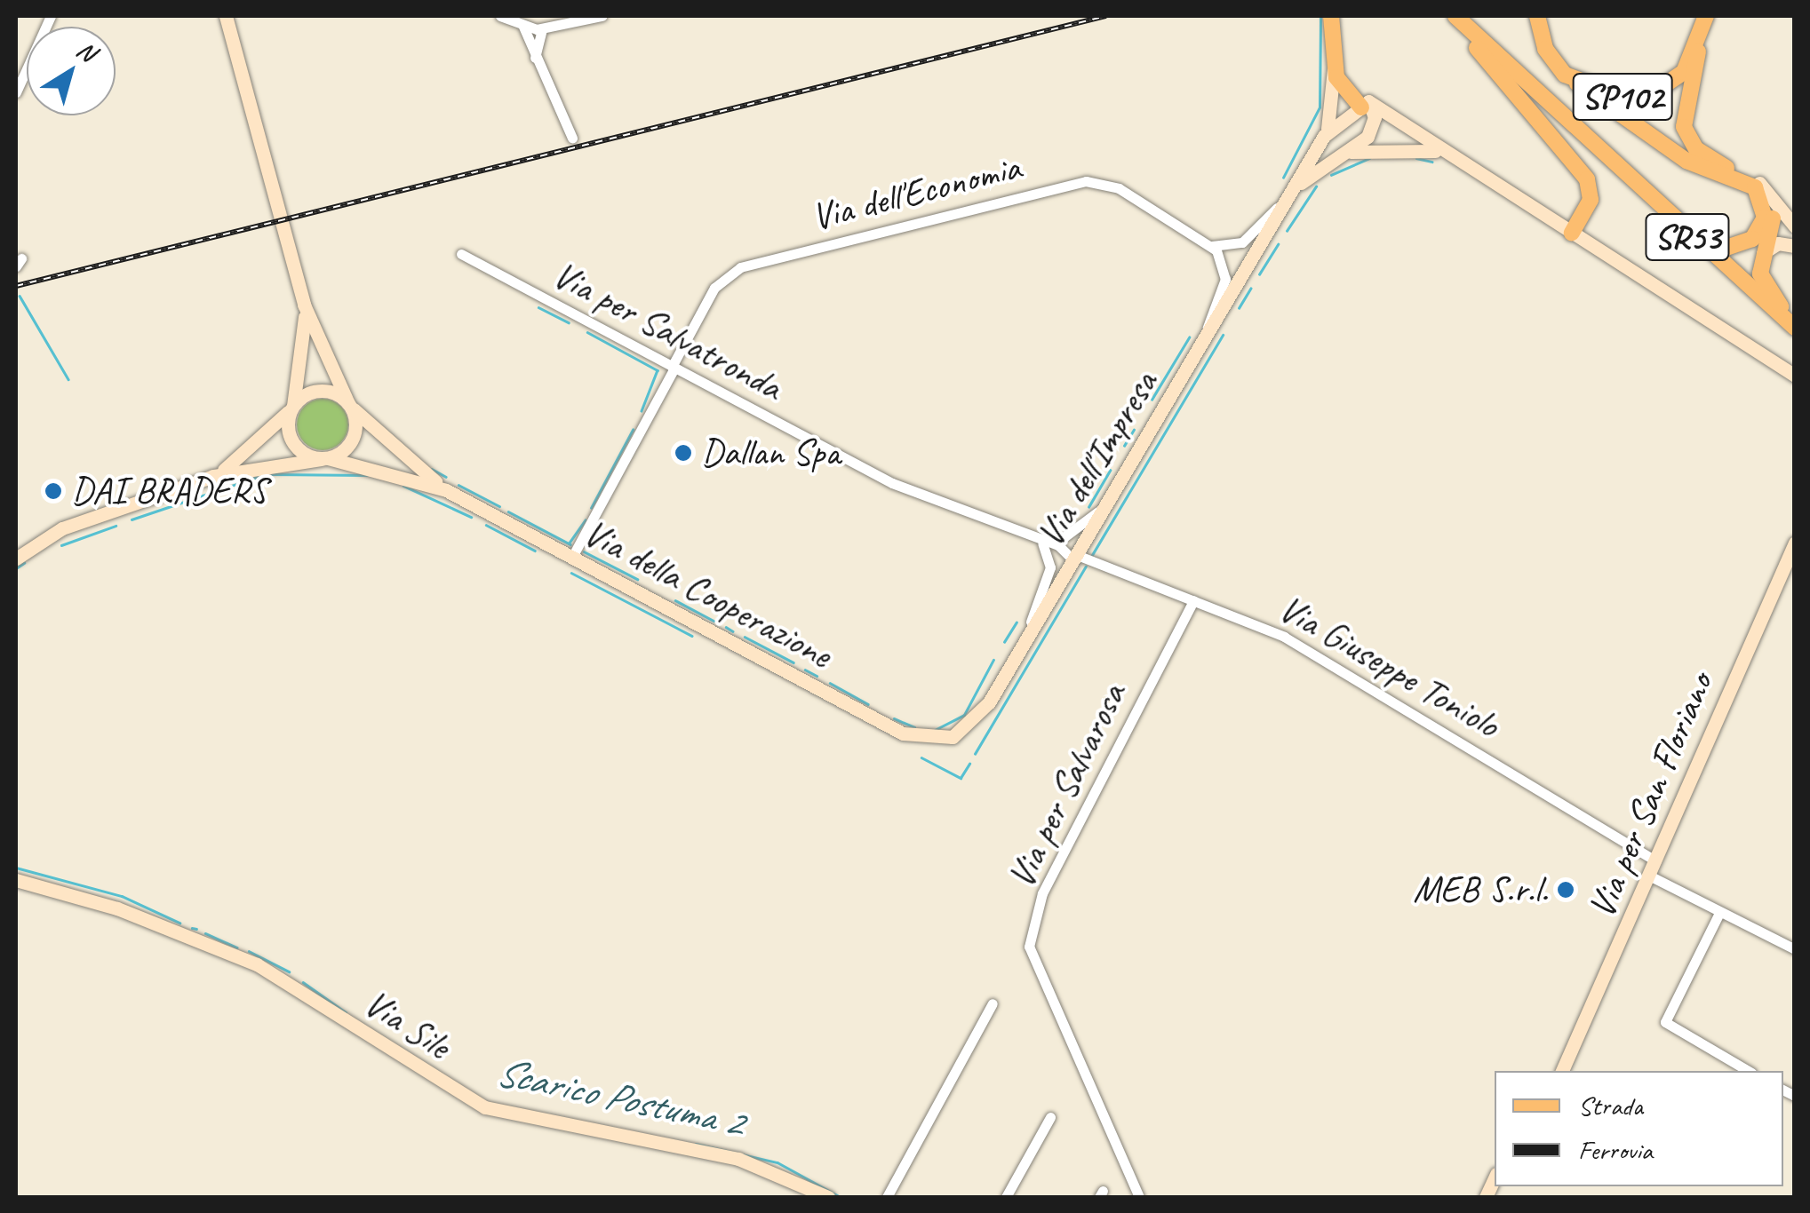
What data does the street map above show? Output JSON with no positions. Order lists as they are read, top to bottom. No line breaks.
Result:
{"streets":{"main road":["SP102","SR53"],"street":["Via dell'Economia","Via per Salvatronda","Via dell'Impresa","Via della Cooperazione","Via Giuseppe Toniolo","Via per Salvarosa","Via per San Floriano","Via Sile"]},"crossings":[["Via dell'Economia","Via per Salvatronda"],["Via dell'Economia","Via della Cooperazione"],["Via per Salvatronda","Via dell'Impresa"],["Via per Salvatronda","Via Giuseppe Toniolo"],["Via dell'Impresa","Via della Cooperazione"],["Via dell'Impresa","Via Giuseppe Toniolo"],["Via Giuseppe Toniolo","Via per Salvarosa"],["Via Giuseppe Toniolo","Via per San Floriano"]],"water":["Scarico Postuma 2"],"places":["Dallan Spa","DAI BRADERS","MEB S.r.l."],"legend":["Strada","Ferrovia"],"north":"top right"}
